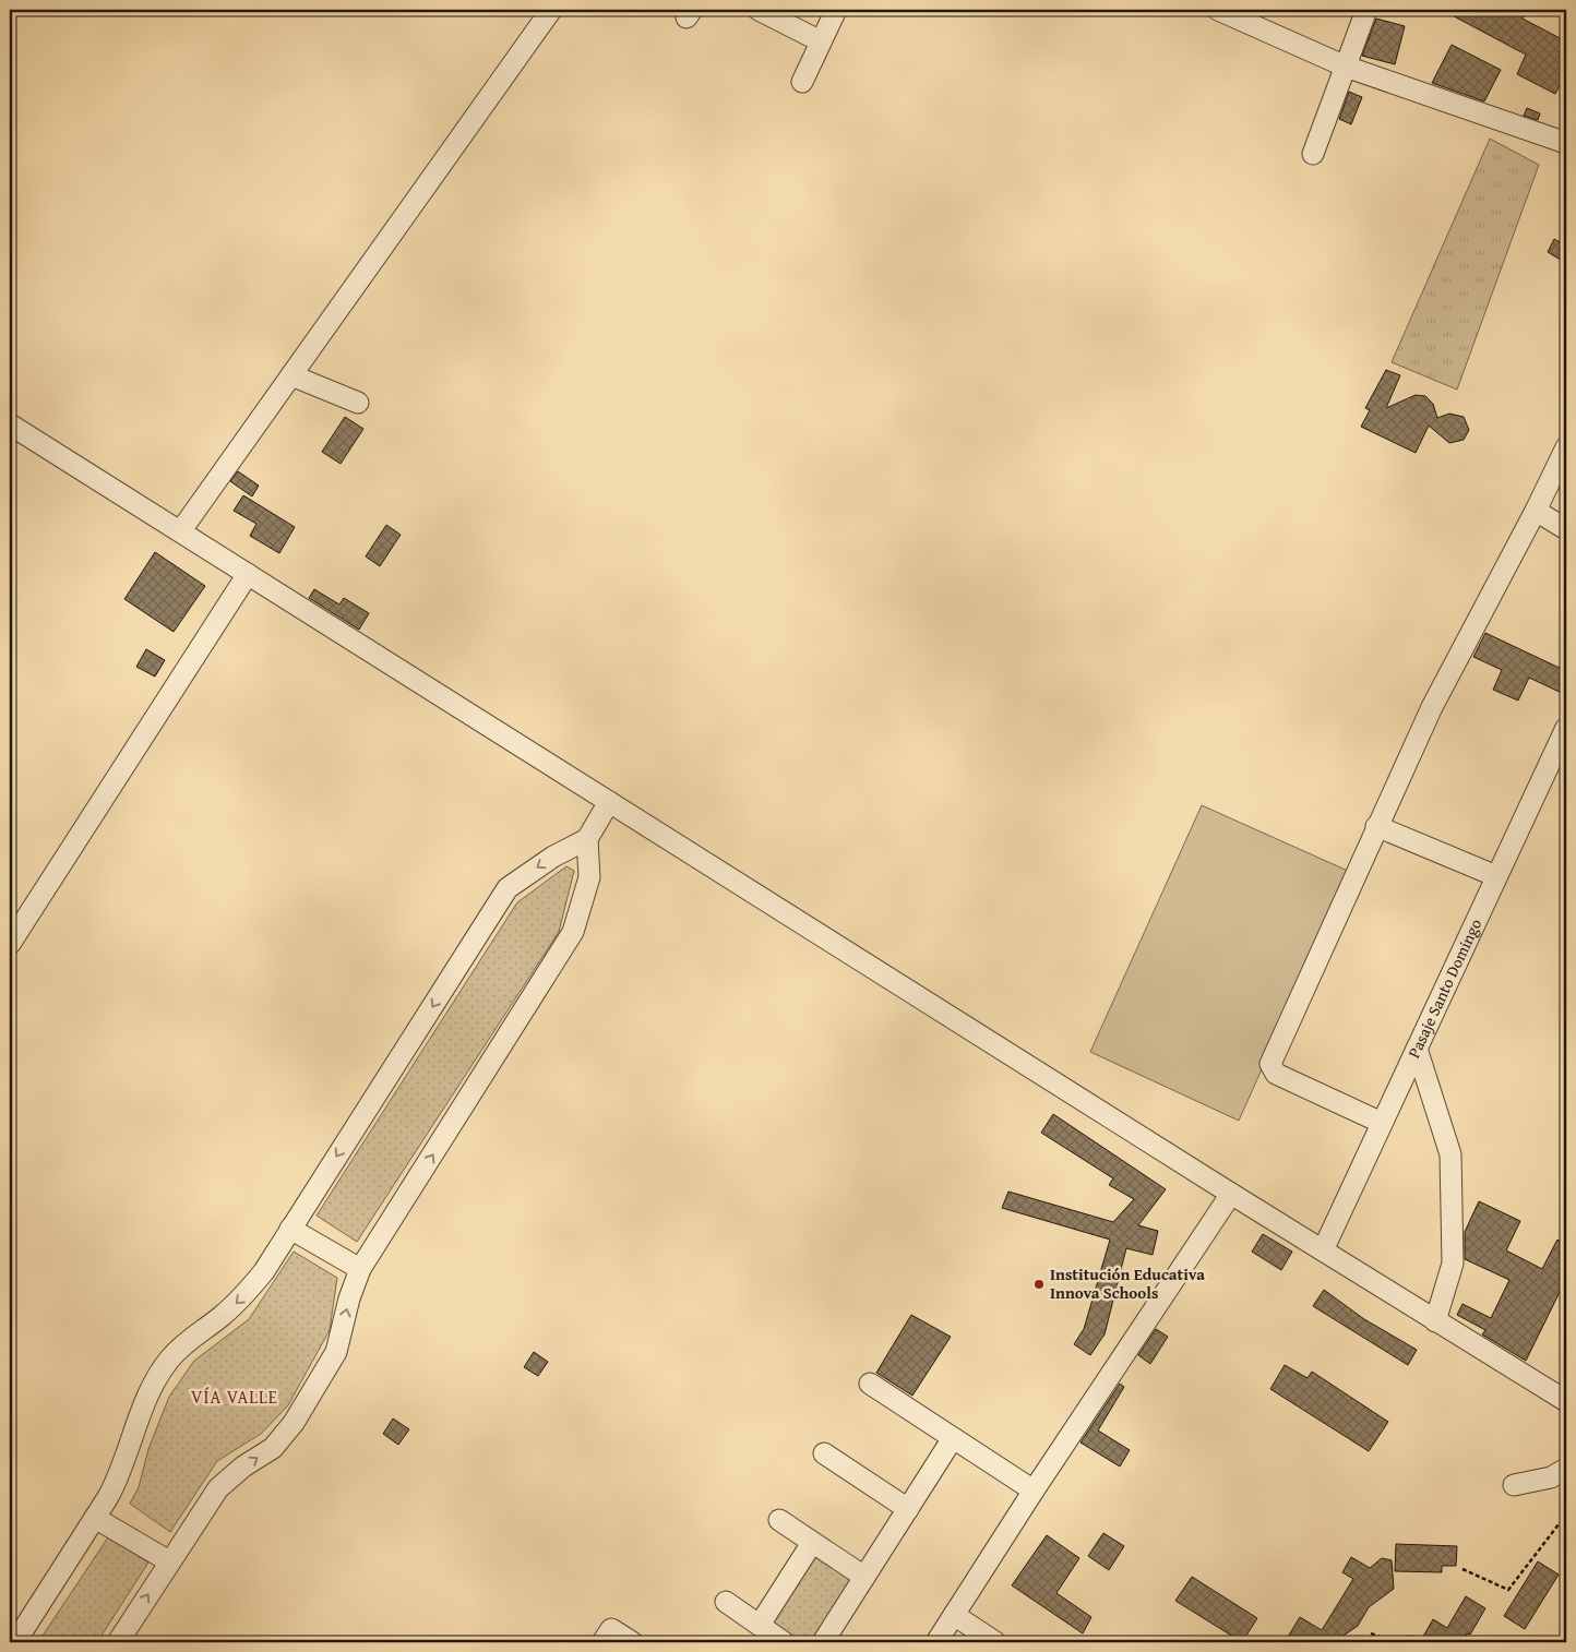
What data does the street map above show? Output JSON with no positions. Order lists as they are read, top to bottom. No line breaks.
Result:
{"streets":{"street":["Pasaje Santo Domingo"]},"districts":["VÍA VALLE"],"places":["Institución Educativa Innova Schools"]}
